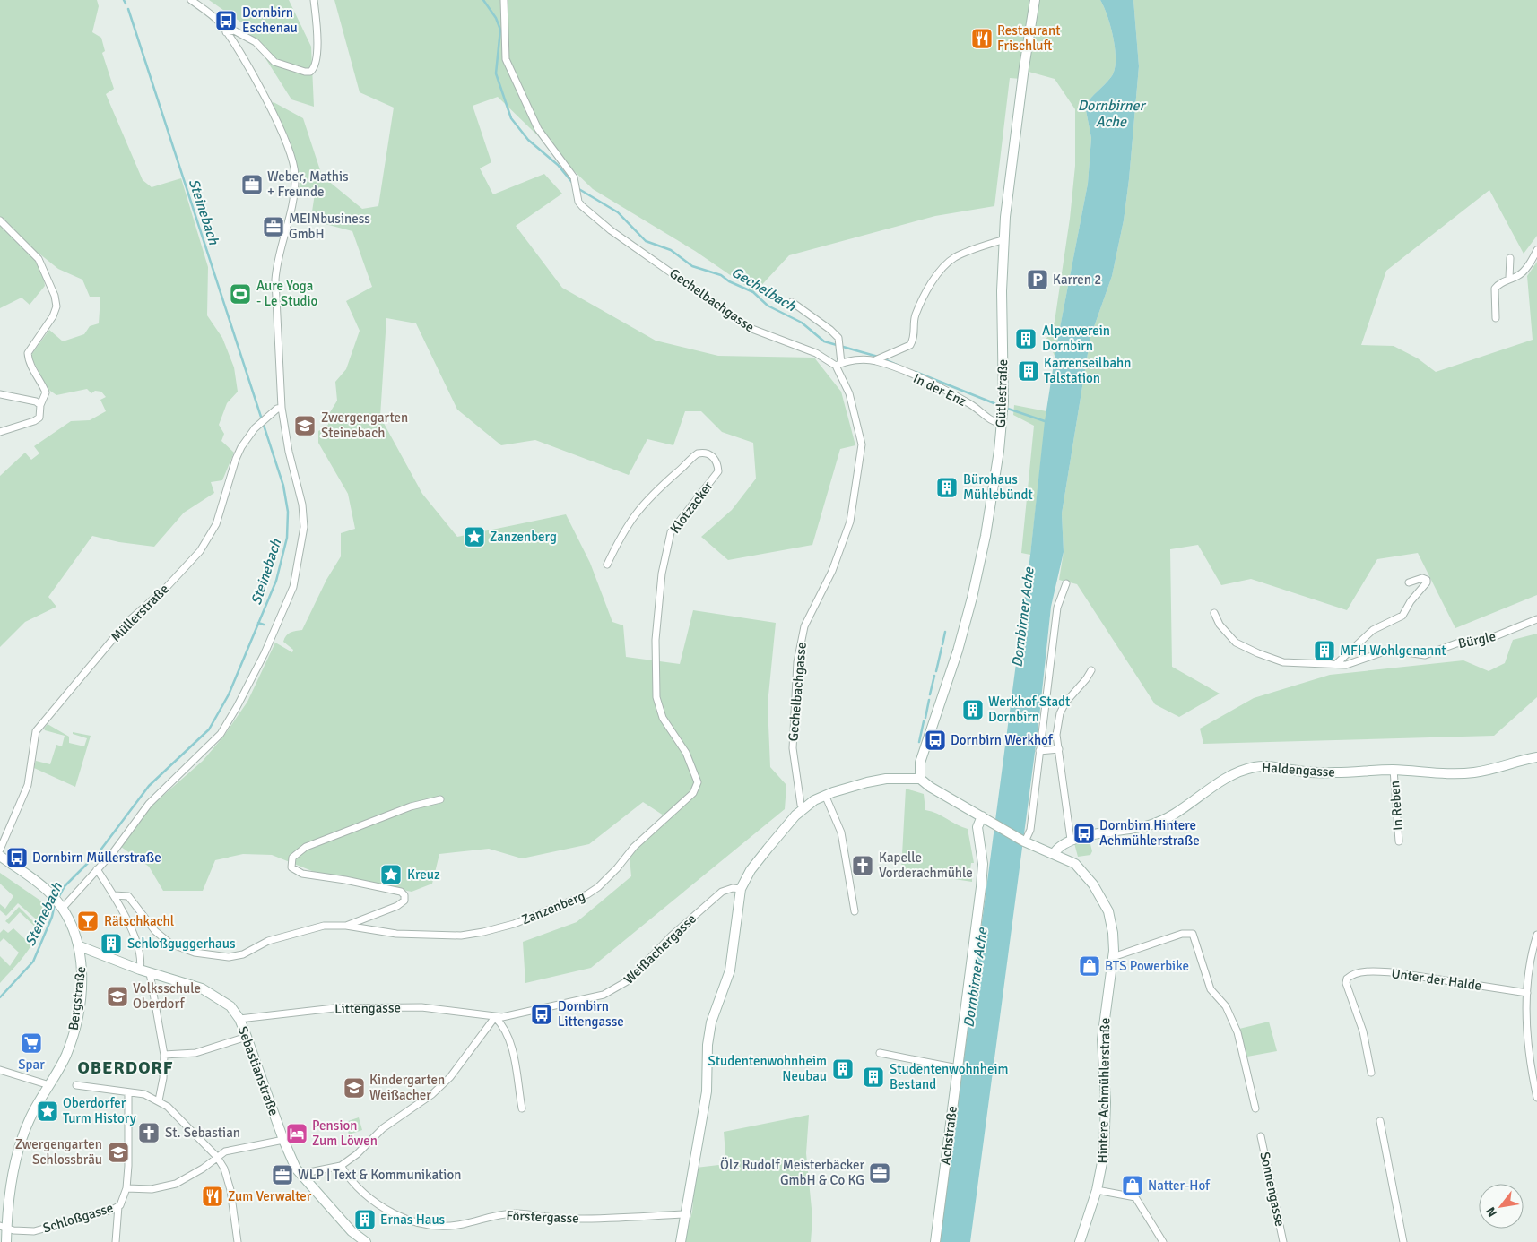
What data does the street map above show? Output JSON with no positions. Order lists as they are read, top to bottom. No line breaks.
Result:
{"streets":{"street":["Gechelbachgasse","In der Enz","Gütlestraße","Klotzacker","Müllerstraße","Bürgle","Haldengasse","In Reben","Zanzenberg","Weißachergasse","Unter der Halde","Bergstraße","Littengasse","Sebastianstraße","Hintere Achmühlerstraße","Achstraße","Sonnengasse","Förstergasse","Schloßgasse"]},"crossings":[["Gechelbachgasse","In der Enz"],["In der Enz","Gütlestraße"],["Gütlestraße","Hintere Achmühlerstraße"],["Klotzacker","Zanzenberg"],["Haldengasse","In Reben"],["Weißachergasse","Littengasse"],["Bergstraße","Sebastianstraße"],["Bergstraße","Schloßgasse"],["Littengasse","Sebastianstraße"],["Sebastianstraße","Schloßgasse"],["Hintere Achmühlerstraße","Achstraße"]],"districts":["OBERDORF"],"water":["Dornbirner Ache","Steinebach","Gechelbach"],"places":{"bus stop":["Dornbirn Eschenau","Dornbirn Werkhof","Dornbirn Hintere Achmühlerstraße","Dornbirn Müllerstraße","Dornbirn Littengasse"],"restaurant":["Restaurant Frischluft","Zum Verwalter"],"office":["Weber, Mathis + Freunde","MEINbusiness GmbH","Ölz Rudolf Meisterbäcker GmbH & Co KG","WLP | Text & Kommunikation"],"parking":["Karren 2"],"sports":["Aure Yoga - Le Studio"],"building":["Alpenverein Dornbirn","Karrenseilbahn Talstation","Bürohaus Mühlebündt","MFH Wohlgenannt","Werkhof Stadt Dornbirn","Schloßguggerhaus","Studentenwohnheim Neubau","Studentenwohnheim Bestand","Ernas Haus"],"school or university":["Zwergengarten Steinebach","Volksschule Oberdorf","Kindergarten Weißacher","Zwergengarten Schlossbräu"],"place":["Zanzenberg","Kreuz","Oberdorfer Turm History"],"church":["Kapelle Vorderachmühle","St. Sebastian"],"bar":["Rätschkachl"],"shop":["BTS Powerbike","Natter-Hof"],"supermarket":["Spar"],"hotel":["Pension Zum Löwen"]},"north":"bottom left"}
